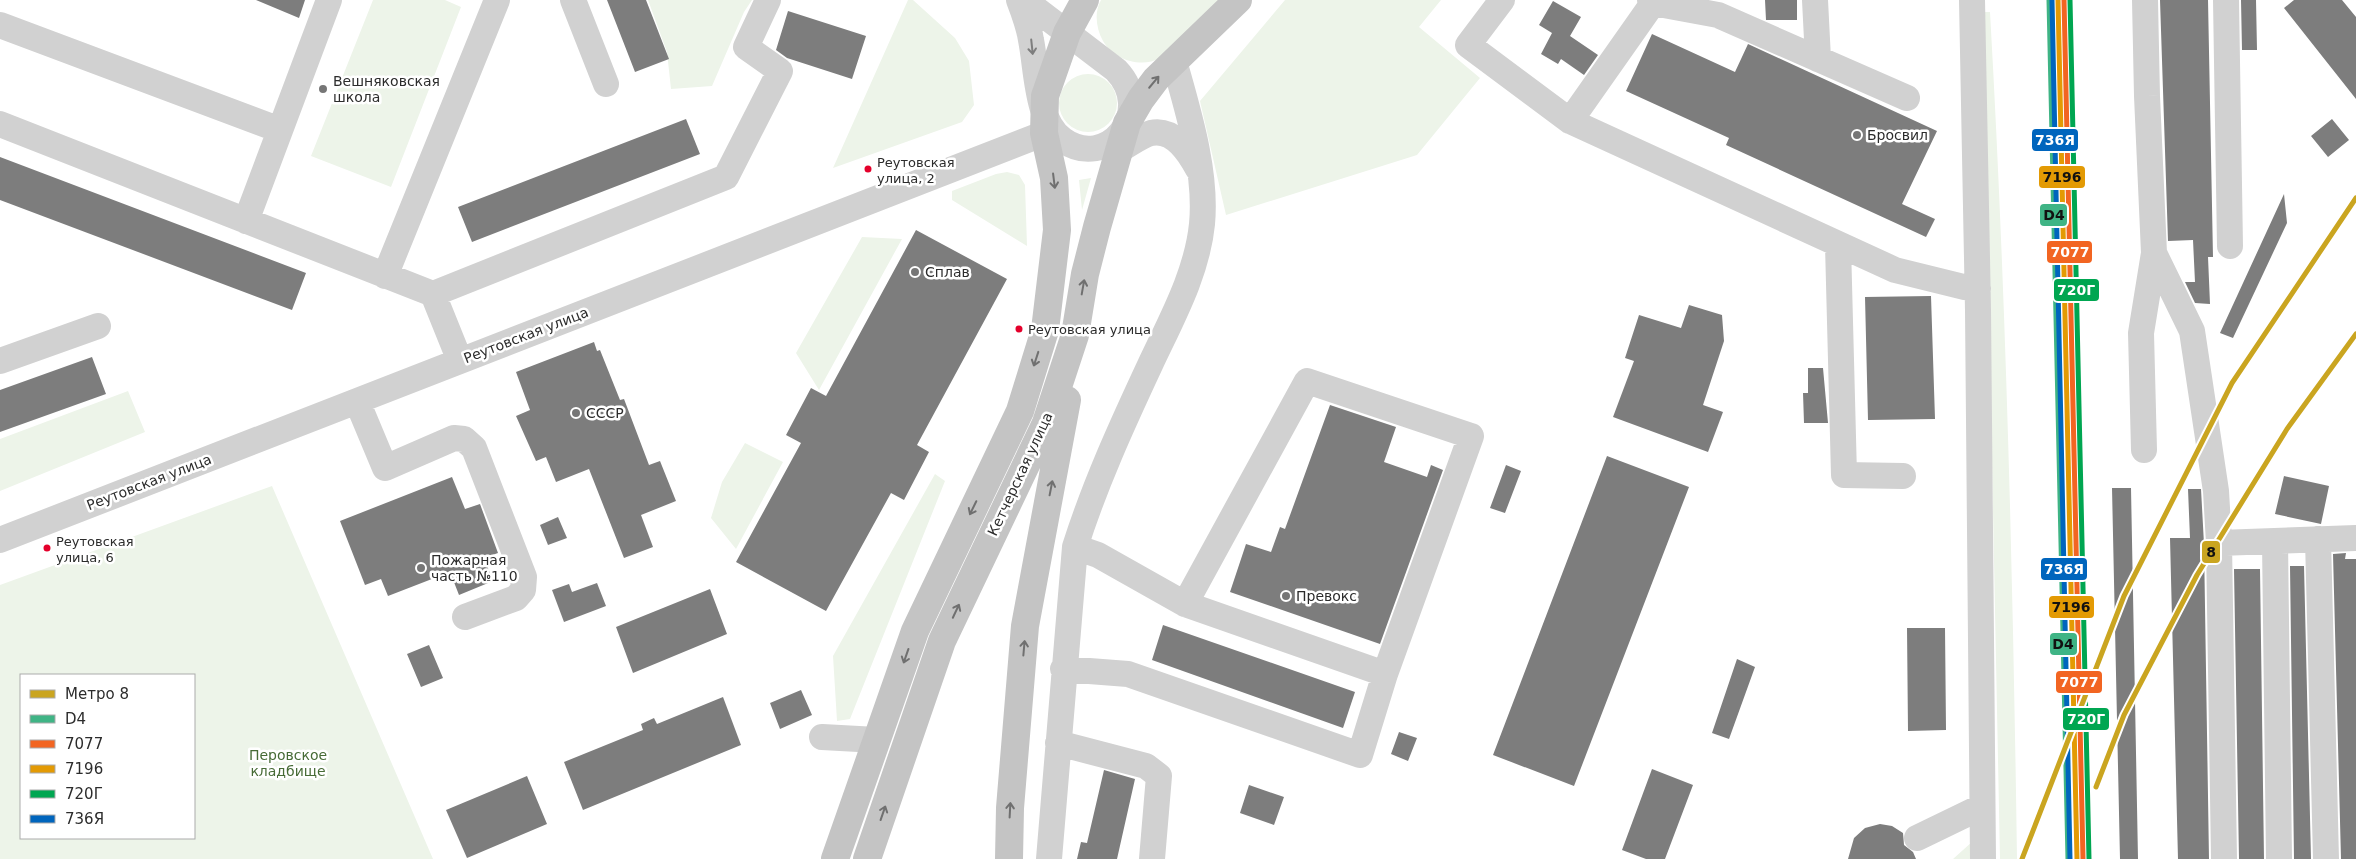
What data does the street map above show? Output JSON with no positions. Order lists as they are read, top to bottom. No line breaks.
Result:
{"streets":{"main road":["Кетчерская улица"],"street":["Реутовская улица"]},"crossings":[["Реутовская улица","Кетчерская улица"]],"parks":["Перовское кладбище"],"places":["Вешняковская школа","Бросвил","Реутовская улица, 2","Сплав","Реутовская улица","СССР","Реутовская улица, 6","Пожарная часть №110","Превокс"],"lines":["transit line D4","transit line 7077","transit line 7196","transit line 720Г","transit line 736Я","metro line 8"],"legend":["Метро 8","D4","7077","7196","720Г","736Я"]}
